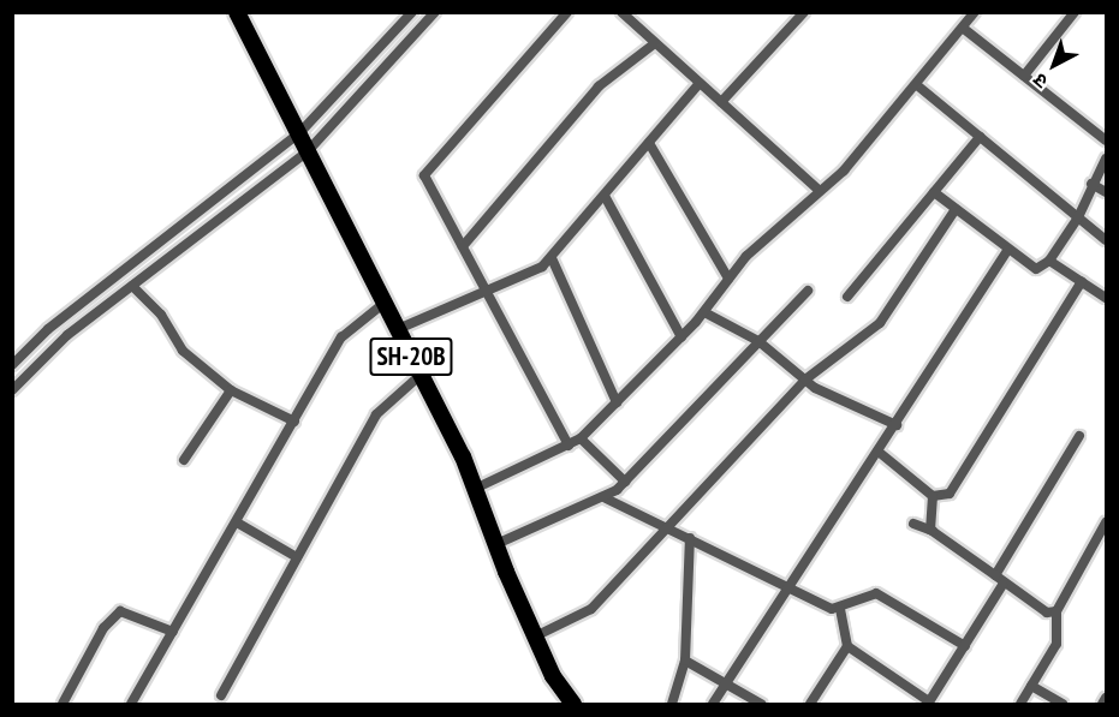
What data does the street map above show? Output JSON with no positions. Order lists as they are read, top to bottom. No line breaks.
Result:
{"streets":{"main road":["SH-20B"]},"north":"bottom left"}
